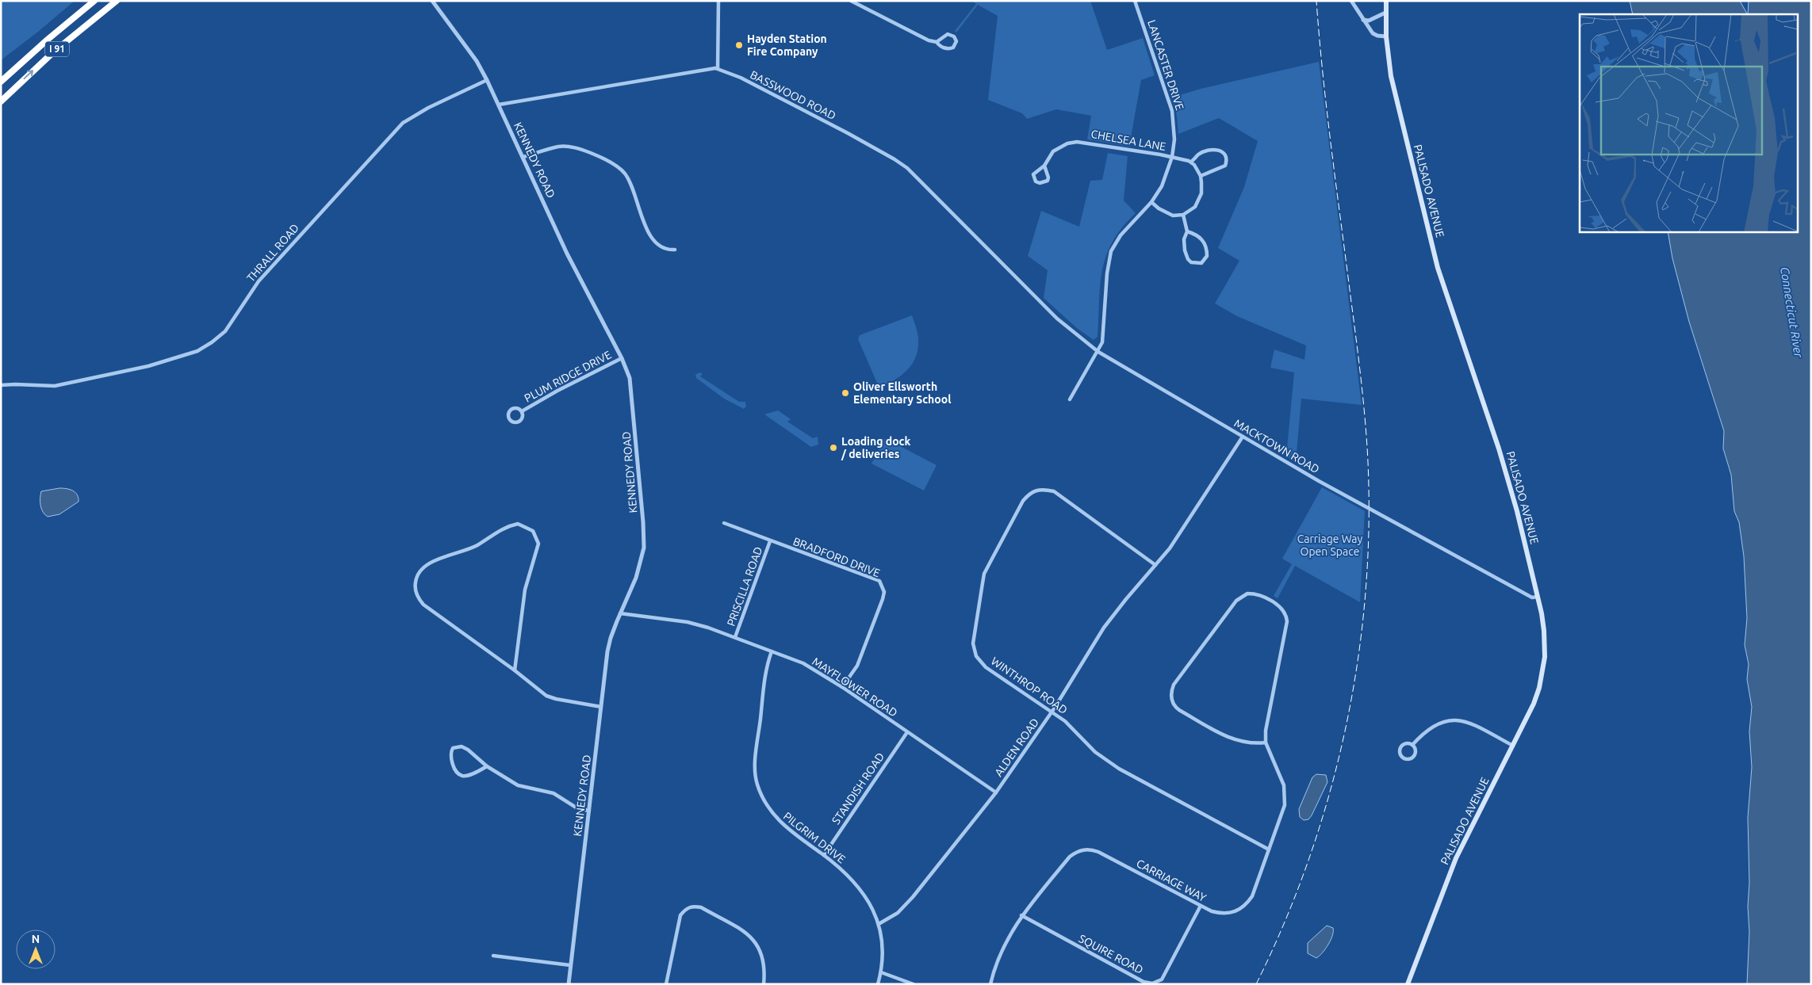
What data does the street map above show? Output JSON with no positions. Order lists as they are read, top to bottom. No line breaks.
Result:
{"streets":{"highway":["I 91"],"main road":["PALISADO AVENUE"],"street":["LANCASTER DRIVE","BASSWOOD ROAD","CHELSEA LANE","KENNEDY ROAD","THRALL ROAD","PLUM RIDGE DRIVE","MACKTOWN ROAD","BRADFORD DRIVE","PRISCILLA ROAD","WINTHROP ROAD","MAYFLOWER ROAD","ALDEN ROAD","STANDISH ROAD","PILGRIM DRIVE","CARRIAGE WAY","SQUIRE ROAD"]},"crossings":[["LANCASTER DRIVE","CHELSEA LANE"],["LANCASTER DRIVE","MACKTOWN ROAD"],["BASSWOOD ROAD","MACKTOWN ROAD"],["KENNEDY ROAD","THRALL ROAD"],["KENNEDY ROAD","PLUM RIDGE DRIVE"],["KENNEDY ROAD","MAYFLOWER ROAD"],["PALISADO AVENUE","MACKTOWN ROAD"],["MACKTOWN ROAD","ALDEN ROAD"],["BRADFORD DRIVE","PRISCILLA ROAD"],["BRADFORD DRIVE","MAYFLOWER ROAD"],["PRISCILLA ROAD","MAYFLOWER ROAD"],["WINTHROP ROAD","ALDEN ROAD"],["WINTHROP ROAD","CARRIAGE WAY"],["MAYFLOWER ROAD","ALDEN ROAD"],["MAYFLOWER ROAD","STANDISH ROAD"],["MAYFLOWER ROAD","PILGRIM DRIVE"],["ALDEN ROAD","PILGRIM DRIVE"],["STANDISH ROAD","PILGRIM DRIVE"],["CARRIAGE WAY","SQUIRE ROAD"]],"water":["Connecticut River"],"parks":["Carriage Way Open Space"],"places":["Hayden Station Fire Company","Oliver Ellsworth Elementary School","Loading dock / deliveries"],"north":"top"}
